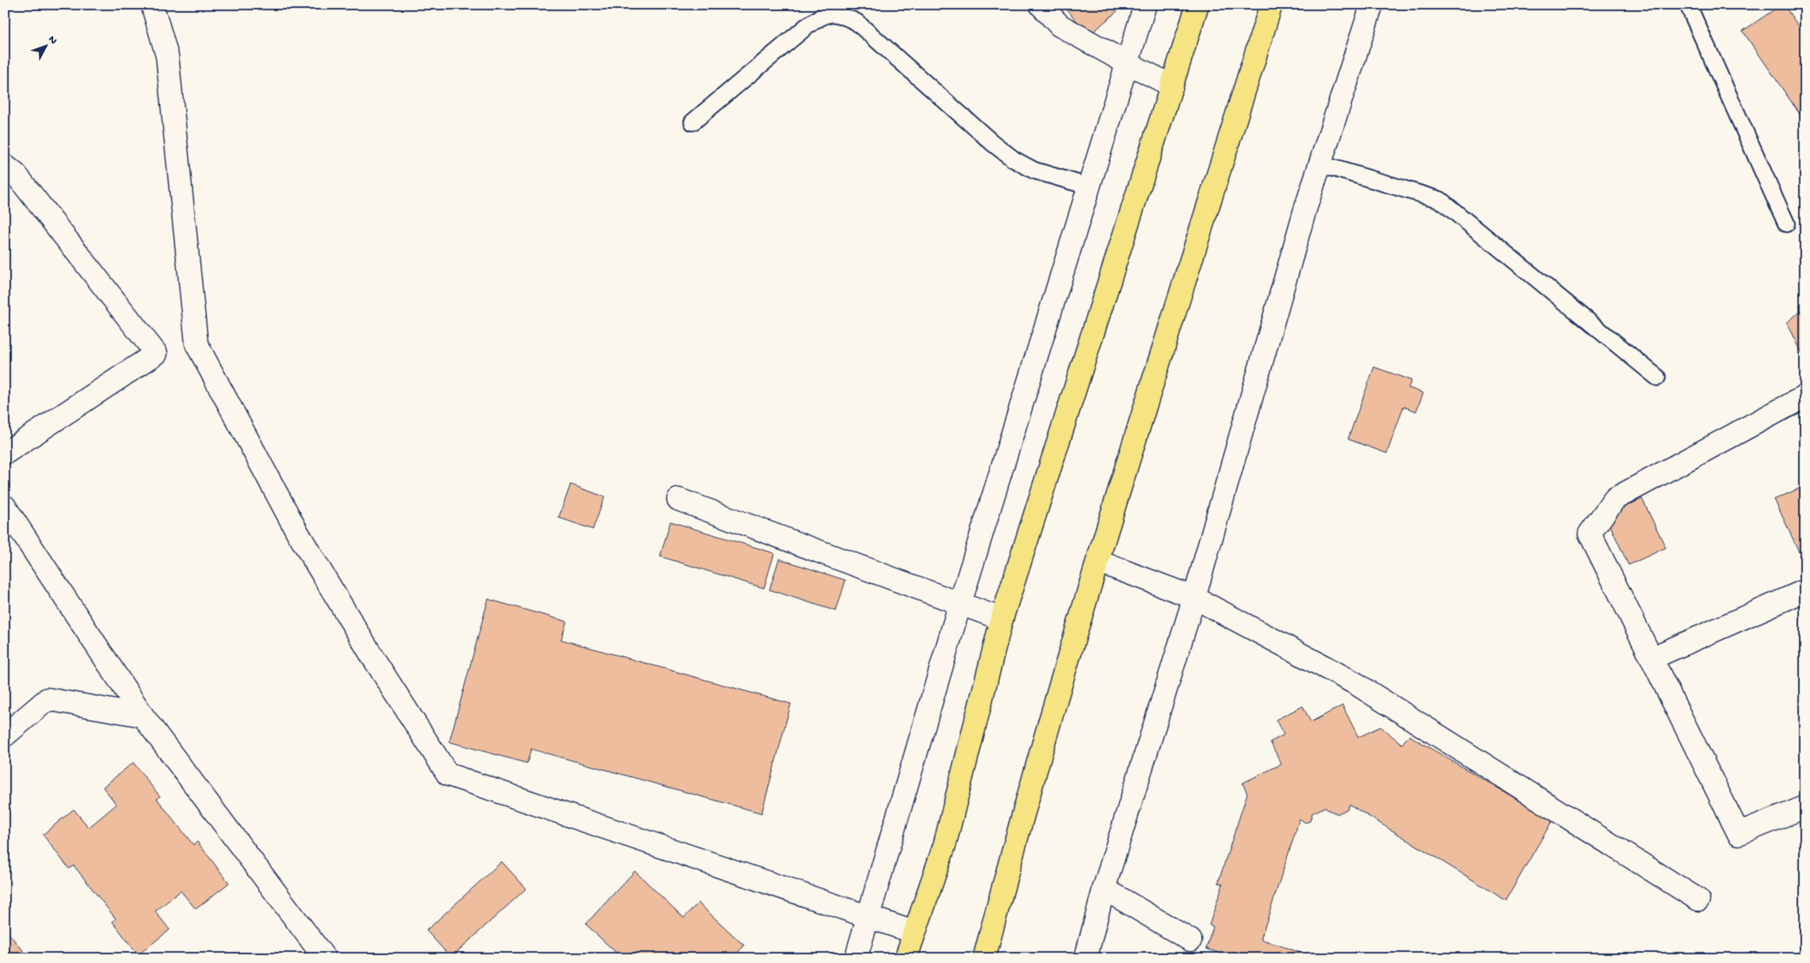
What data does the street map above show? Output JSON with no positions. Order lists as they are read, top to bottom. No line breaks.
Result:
{"north":"top right"}
